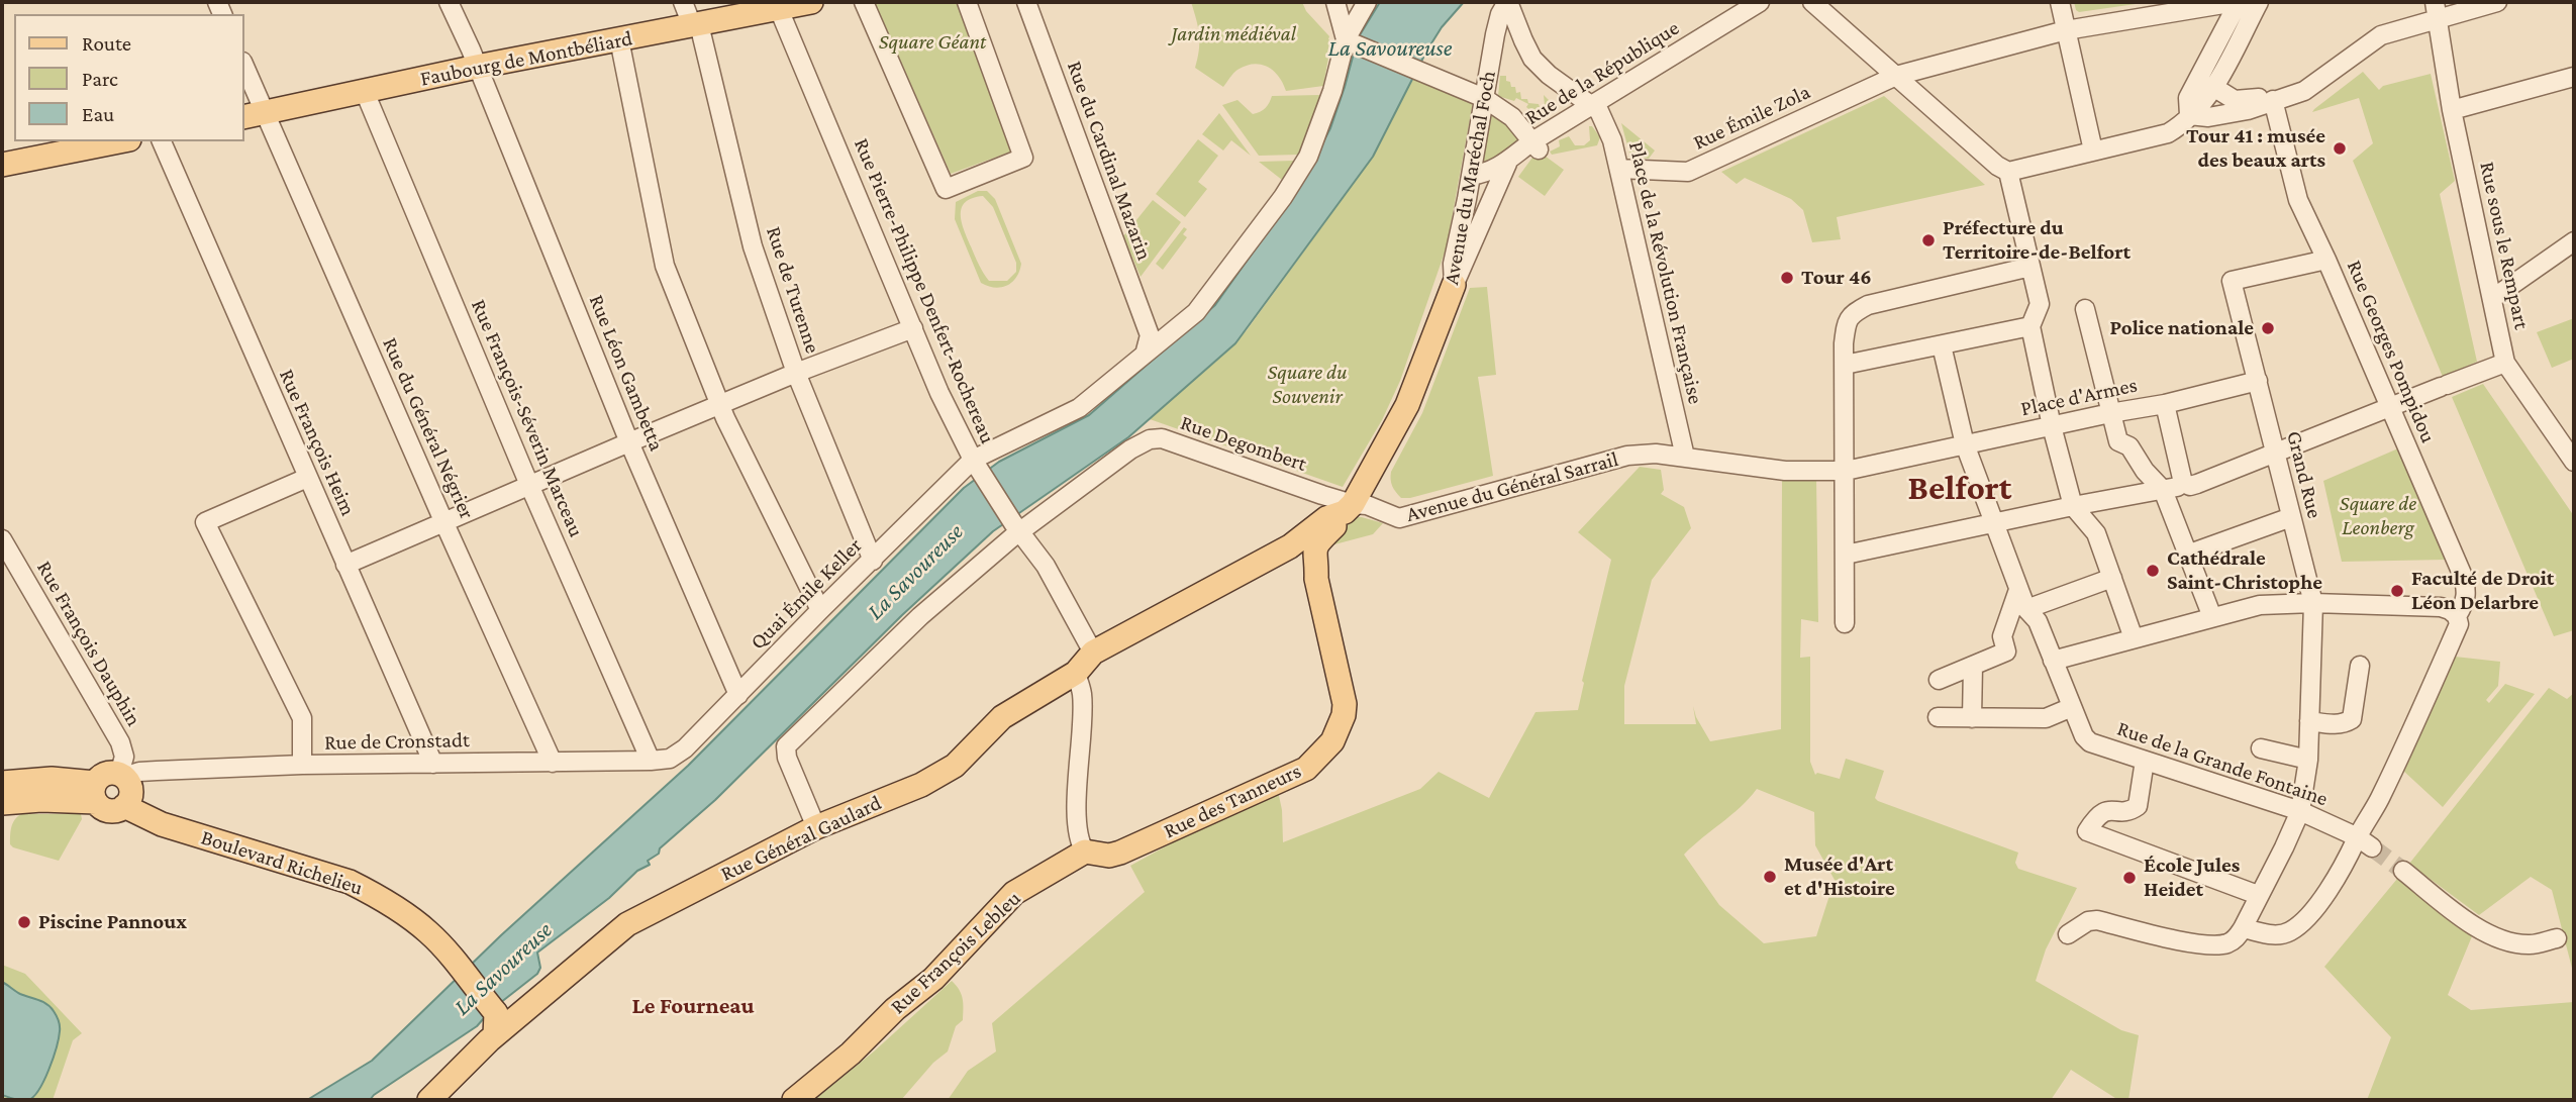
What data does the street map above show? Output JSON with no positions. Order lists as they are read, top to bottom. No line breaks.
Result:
{"streets":{"main road":["Faubourg de Montbéliard","Avenue du Maréchal Foch","Rue des Tanneurs","Rue Général Gaulard","Boulevard Richelieu","Rue François Lebleu"],"street":["Rue de la République","Rue Émile Zola","Rue du Cardinal Mazarin","Rue sous le Rempart","Place de la Révolution Française","Rue de Turenne","Rue Pierre-Philippe Denfert-Rochereau","Rue Georges Pompidou","Rue Léon Gambetta","Place d'Armes","Rue François-Séverin Marceau","Rue du Général Négrier","Rue François Heim","Rue Degombert","Grand Rue","Avenue du Général Sarrail","Quai Émile Keller","Rue François Dauphin","Rue de Cronstadt","Rue de la Grande Fontaine"]},"crossings":[["Faubourg de Montbéliard","Rue de Turenne"],["Faubourg de Montbéliard","Rue Pierre-Philippe Denfert-Rochereau"],["Faubourg de Montbéliard","Rue Léon Gambetta"],["Faubourg de Montbéliard","Rue François-Séverin Marceau"],["Faubourg de Montbéliard","Rue du Général Négrier"],["Rue de la République","Avenue du Maréchal Foch"],["Rue de la République","Place de la Révolution Française"],["Rue Émile Zola","Place de la Révolution Française"],["Rue du Cardinal Mazarin","Quai Émile Keller"],["Avenue du Maréchal Foch","Rue Degombert"],["Avenue du Maréchal Foch","Avenue du Général Sarrail"],["Avenue du Maréchal Foch","Rue des Tanneurs"],["Place de la Révolution Française","Avenue du Général Sarrail"],["Rue de Turenne","Quai Émile Keller"],["Rue Pierre-Philippe Denfert-Rochereau","Rue Degombert"],["Rue Pierre-Philippe Denfert-Rochereau","Quai Émile Keller"],["Rue Pierre-Philippe Denfert-Rochereau","Rue Général Gaulard"],["Rue Georges Pompidou","Grand Rue"],["Rue Georges Pompidou","Rue de la Grande Fontaine"],["Rue Léon Gambetta","Quai Émile Keller"],["Place d'Armes","Avenue du Général Sarrail"],["Place d'Armes","Rue de la Grande Fontaine"],["Rue François-Séverin Marceau","Rue de Cronstadt"],["Rue du Général Négrier","Rue de Cronstadt"],["Rue François Heim","Rue de Cronstadt"],["Rue Degombert","Avenue du Général Sarrail"],["Rue Degombert","Rue des Tanneurs"],["Rue Degombert","Rue Général Gaulard"],["Grand Rue","Rue de la Grande Fontaine"],["Avenue du Général Sarrail","Rue des Tanneurs"],["Quai Émile Keller","Rue de Cronstadt"],["Rue François Dauphin","Rue de Cronstadt"],["Rue François Dauphin","Boulevard Richelieu"],["Rue de Cronstadt","Boulevard Richelieu"],["Rue des Tanneurs","Rue François Lebleu"],["Rue Général Gaulard","Boulevard Richelieu"]],"districts":["Belfort","Le Fourneau"],"water":["La Savoureuse"],"parks":["Jardin médiéval","Square Géant","Square du Souvenir","Square de Leonberg"],"places":["Tour 41 : musée des beaux arts","Préfecture du Territoire-de-Belfort","Tour 46","Police nationale","Cathédrale Saint-Christophe","Faculté de Droit Léon Delarbre","Musée d'Art et d'Histoire","École Jules Heidet","Piscine Pannoux"],"legend":["Route","Parc","Eau"]}
